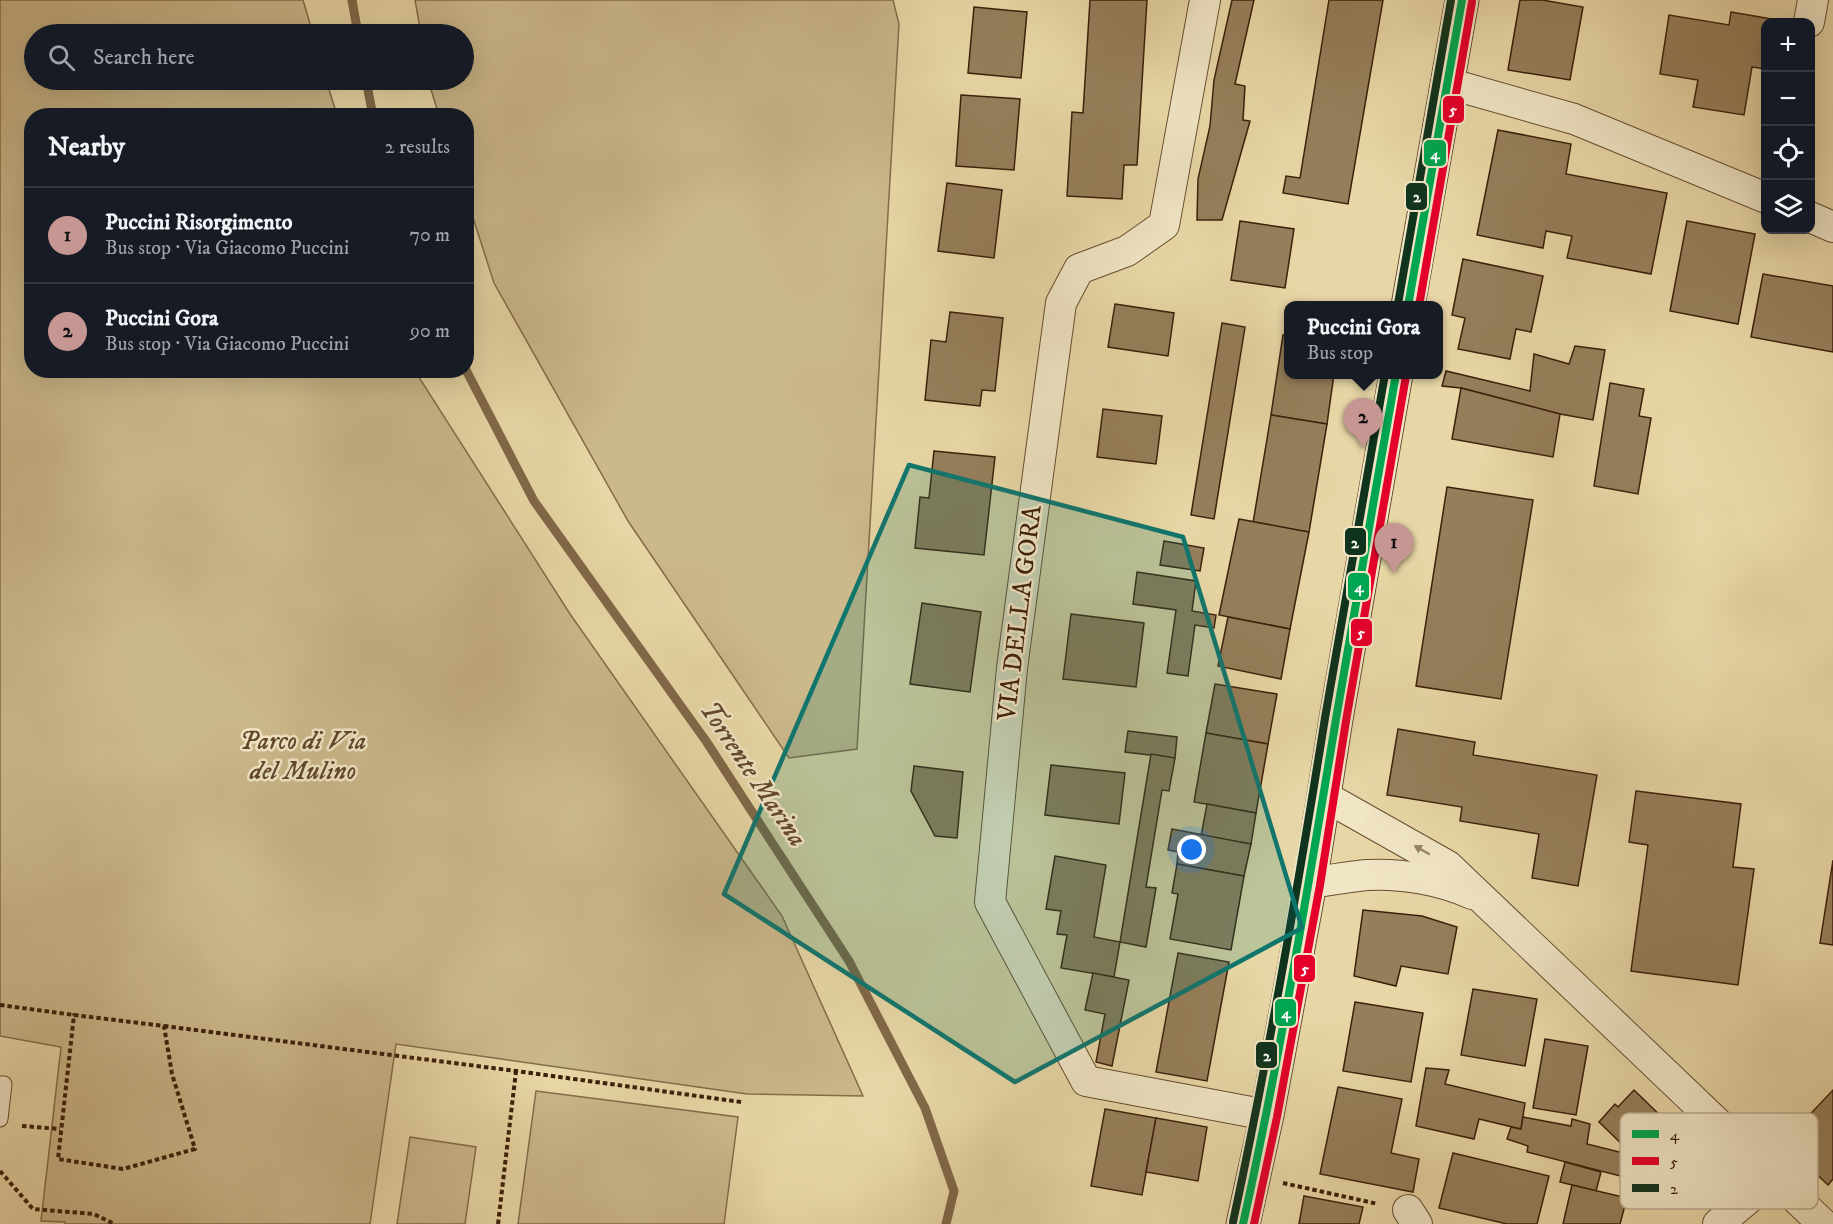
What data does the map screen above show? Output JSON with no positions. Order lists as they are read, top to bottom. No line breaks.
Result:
{"streets":{"street":["VIA DELLA GORA"]},"water":["Torrente Marina"],"parks":["Parco di Via del Mulino"],"lines":["transit line 4","transit line 2","transit line 5"],"legend":["4","5","2"],"page":{"map_buttons":["+","−"],"search":"Search here","heading":["Nearby","2 results"],"list":[{"mark":"1","name":"Puccini Risorgimento","note":"Bus stop · Via Giacomo Puccini","value":"70 m"},{"mark":"2","name":"Puccini Gora","note":"Bus stop · Via Giacomo Puccini","value":"90 m"}],"popup":["Puccini Gora","Bus stop"],"pins":["2","1"]}}
